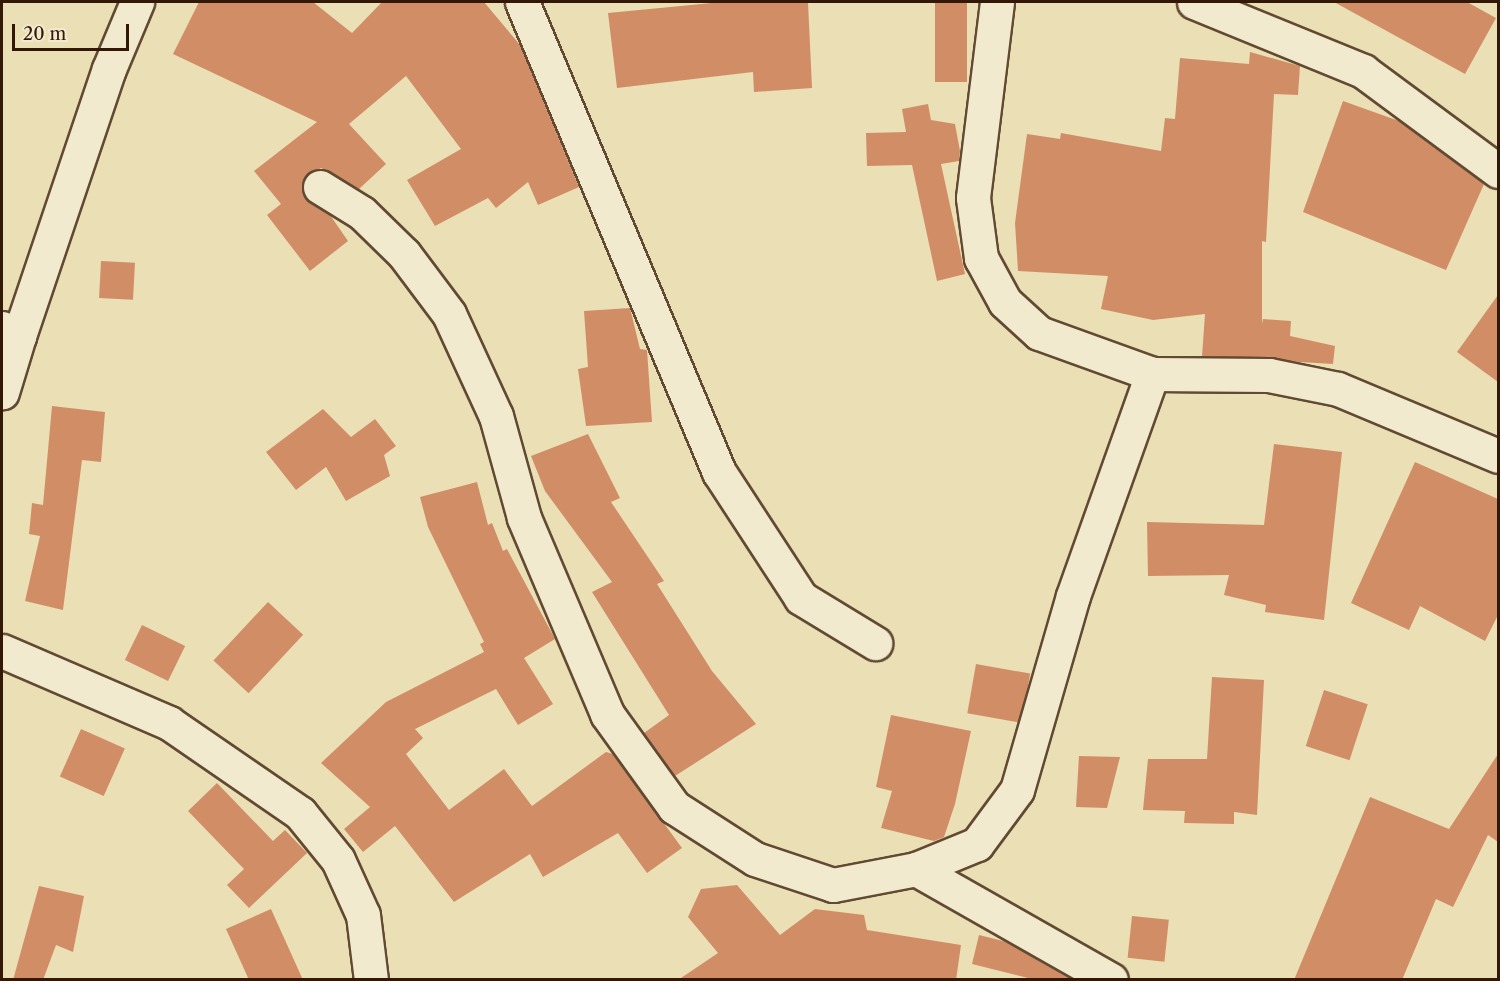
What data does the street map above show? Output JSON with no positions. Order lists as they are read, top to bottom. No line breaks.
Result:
{"scale_bar":"20 m"}
